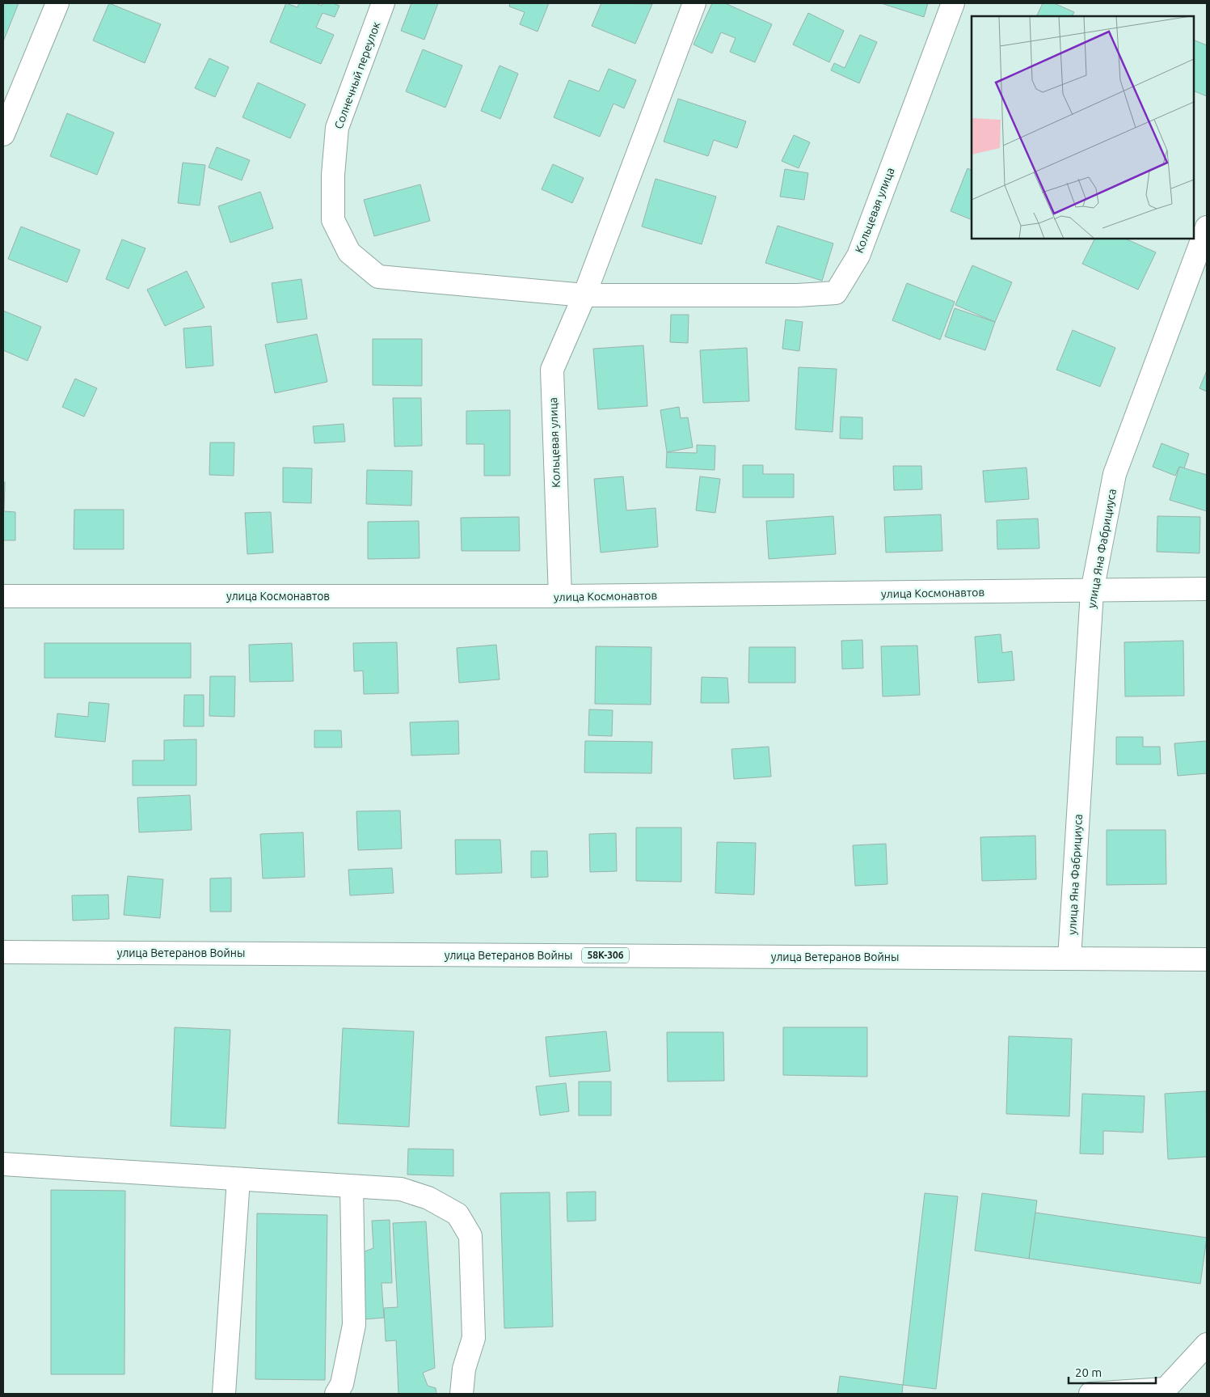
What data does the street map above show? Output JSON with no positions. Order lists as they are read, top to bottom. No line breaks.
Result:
{"streets":{"main road":["Солнечный переулок","Кольцевая улица","улица Яна Фабрициуса","улица Космонавтов","улица Ветеранов Войны","58К-306"]},"crossings":[["Солнечный переулок","Кольцевая улица"],["Кольцевая улица","улица Космонавтов"],["улица Яна Фабрициуса","улица Космонавтов"],["улица Яна Фабрициуса","улица Ветеранов Войны"]],"scale_bar":"20 m"}
